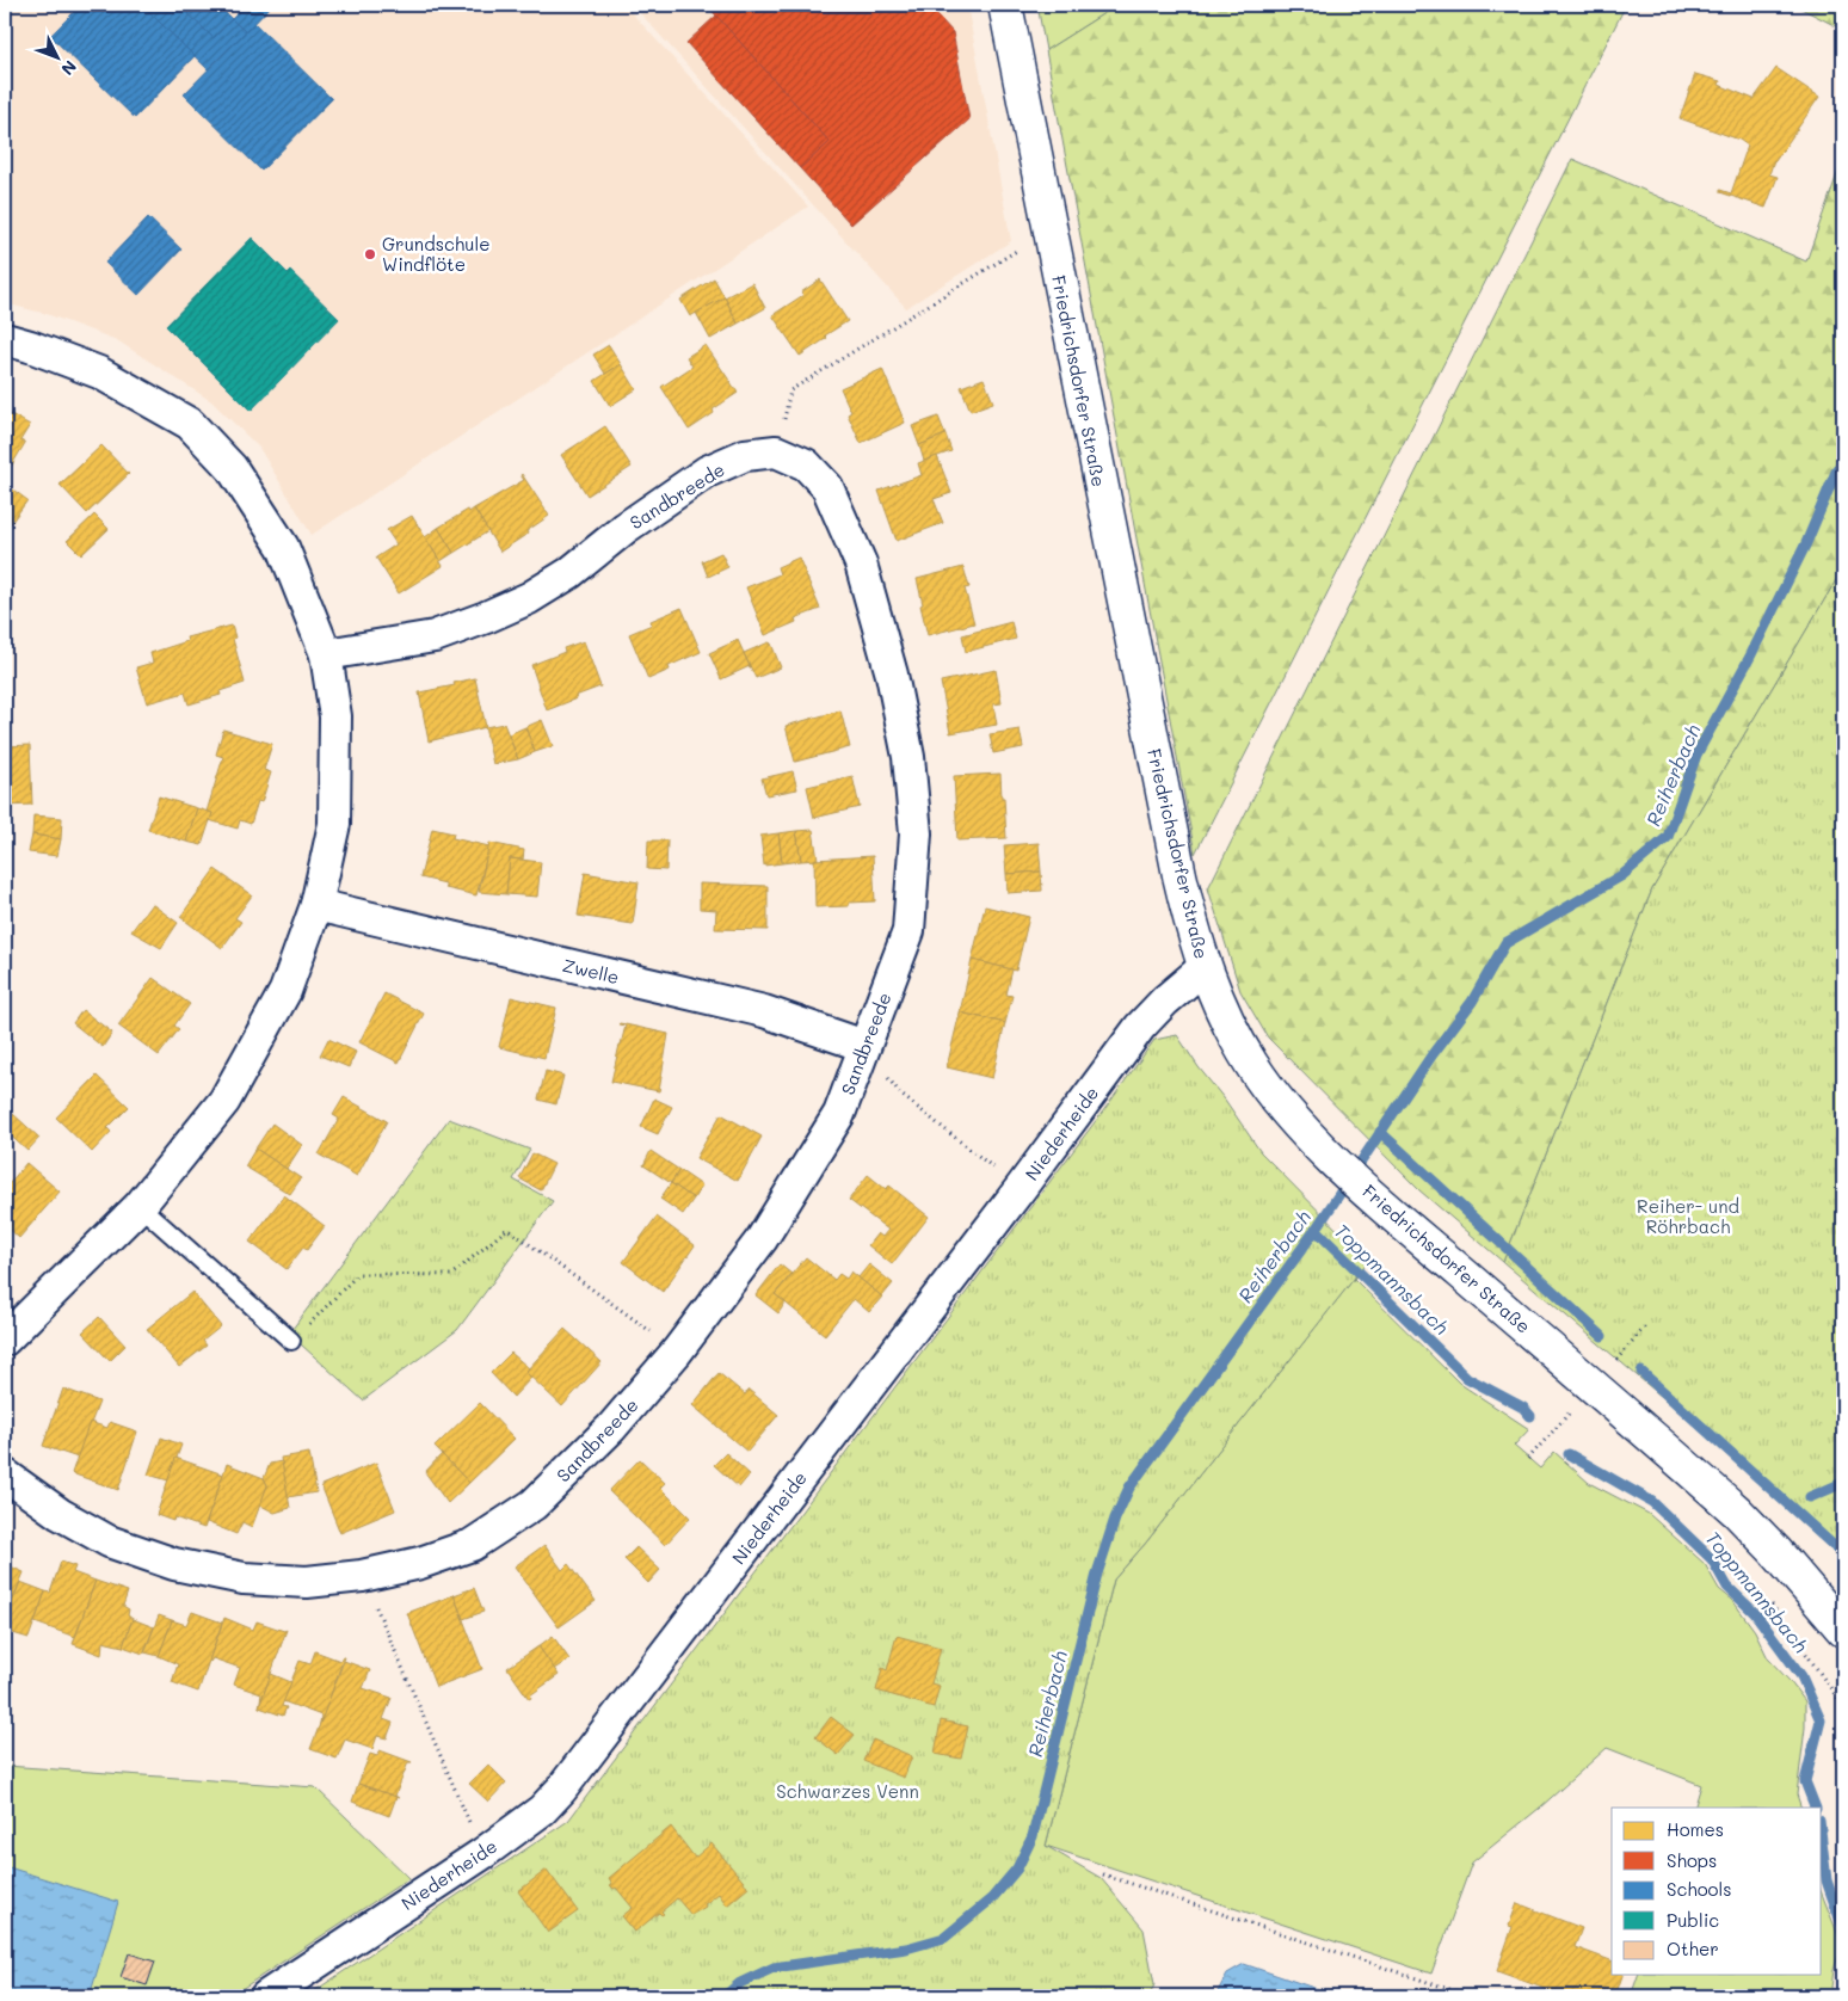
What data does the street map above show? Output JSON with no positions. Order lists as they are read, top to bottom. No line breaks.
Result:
{"streets":{"main road":["Friedrichsdorfer Straße"],"street":["Sandbreede","Zwelle","Niederheide"]},"crossings":[["Friedrichsdorfer Straße","Niederheide"],["Sandbreede","Zwelle"]],"water":["Reiherbach","Toppmannsbach"],"parks":["Reiher- und Röhrbach","Schwarzes Venn"],"places":["Grundschule Windflöte"],"legend":["Homes","Shops","Schools","Public","Other"],"north":"bottom right"}
